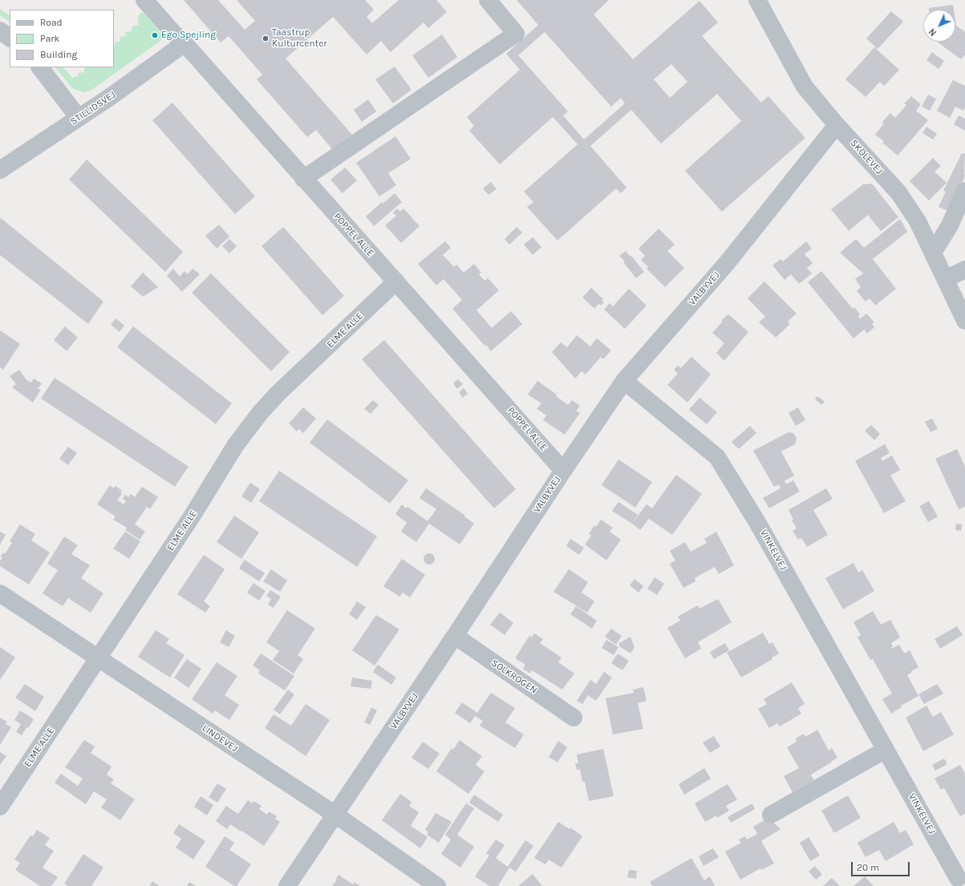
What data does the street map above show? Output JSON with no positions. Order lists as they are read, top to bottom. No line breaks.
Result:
{"streets":{"street":["STILLIDSVEJ","SKOLEVEJ","POPPEL ALLE","VALBYVEJ","ELME ALLE","VINKELVEJ","SOLKROGEN","LINDEVEJ"]},"crossings":[["STILLIDSVEJ","POPPEL ALLE"],["SKOLEVEJ","VALBYVEJ"],["POPPEL ALLE","VALBYVEJ"],["POPPEL ALLE","ELME ALLE"],["VALBYVEJ","VINKELVEJ"],["VALBYVEJ","SOLKROGEN"],["VALBYVEJ","LINDEVEJ"],["ELME ALLE","LINDEVEJ"]],"places":["Ego Spejling","Taastrup Kulturcenter"],"legend":["Road","Park","Building"],"scale_bar":"20 m","north":"bottom left"}
